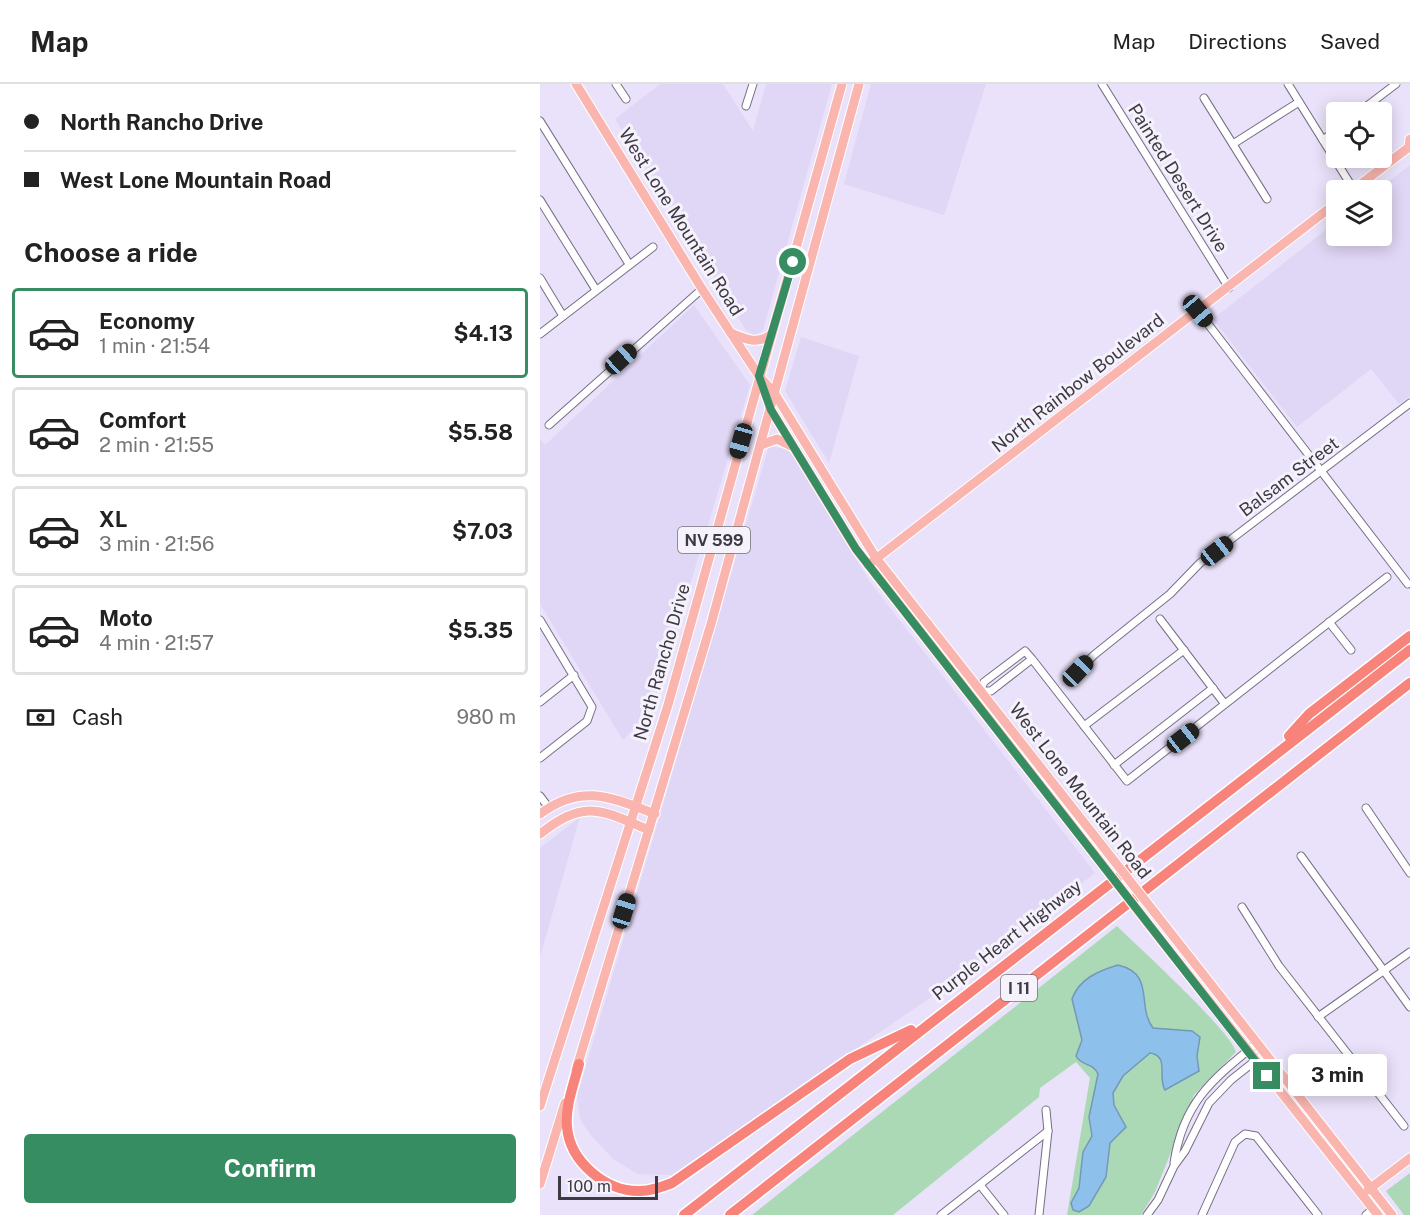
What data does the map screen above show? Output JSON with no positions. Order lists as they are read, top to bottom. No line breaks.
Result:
{"streets":{"highway":["Purple Heart Highway","I 11"],"main road":["West Lone Mountain Road","North Rainbow Boulevard","NV 599","North Rancho Drive"],"street":["Painted Desert Drive","Balsam Street"]},"crossings":[["Painted Desert Drive","North Rainbow Boulevard"],["West Lone Mountain Road","North Rainbow Boulevard"],["West Lone Mountain Road","North Rancho Drive"]],"scale_bar":"100 m","page":{"header":"Map","nav":["Map","Directions","Saved"],"banner":["North Rancho Drive","West Lone Mountain Road"],"heading":"Choose a ride","list":[{"name":"Economy","note":"1 min · 21:54","value":"$4.13"},{"name":"Comfort","note":"2 min · 21:55","value":"$5.58"},{"name":"XL","note":"3 min · 21:56","value":"$7.03"},{"name":"Moto","note":"4 min · 21:57","value":"$5.35"}],"pay":["Cash","980 m"],"bubble":"3 min","buttons":"Confirm","scale":"100 m"}}
